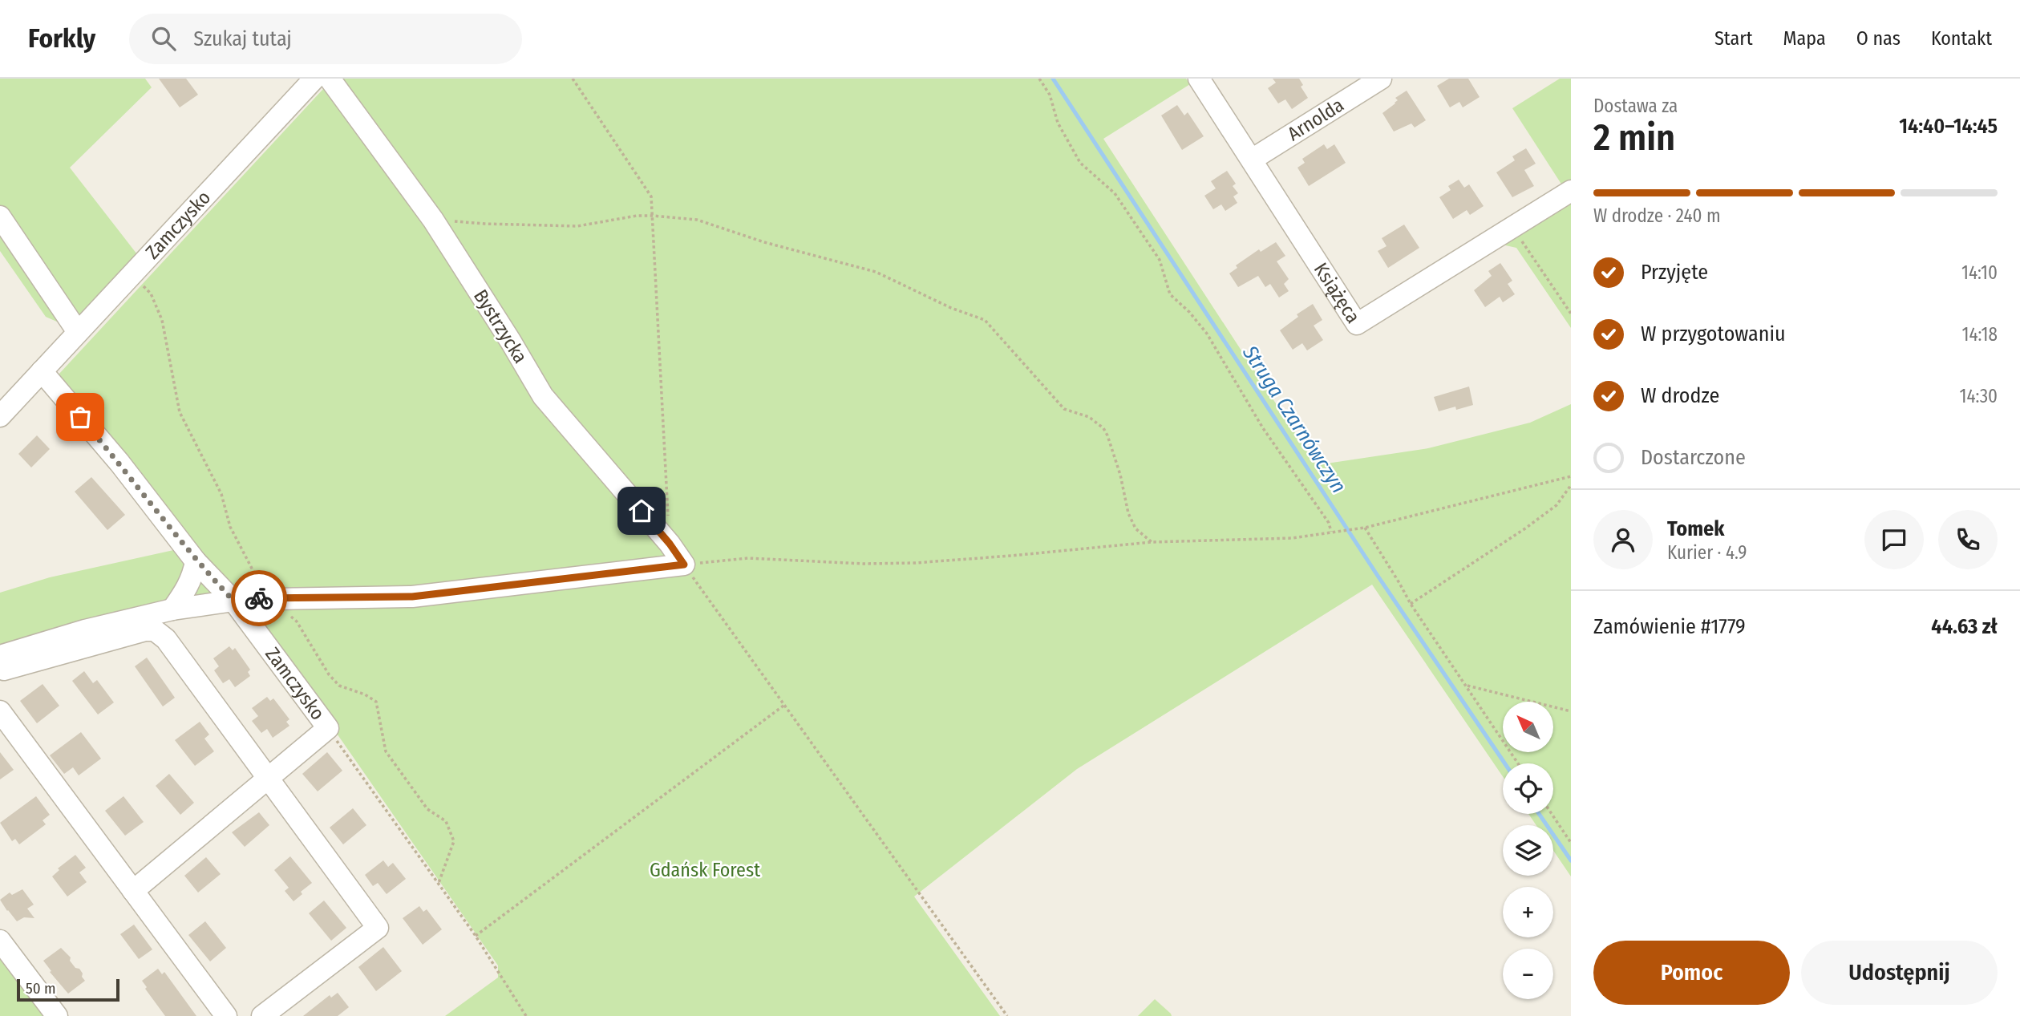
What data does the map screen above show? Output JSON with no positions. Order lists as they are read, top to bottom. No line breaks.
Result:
{"streets":{"street":["Arnolda","Zamczysko","Książęca","Bystrzycka"]},"crossings":[["Arnolda","Książęca"]],"water":["Struga Czarnówczyn"],"parks":["Gdańsk Forest"],"scale_bar":"50 m","north":"top left","page":{"header":"Forkly","search":"Szukaj tutaj","nav":["Start","Mapa","O nas","Kontakt"],"heading":["2 min","Dostawa za","14:40–14:45"],"panel":["Tomek","Kurier · 4.9","Zamówienie #1779","44.63 zł"],"bar":"W drodze · 240 m","list":[["Przyjęte","14:10"],["W przygotowaniu","14:18"],["W drodze","14:30"],"Dostarczone"],"map_buttons":["+","−"],"buttons":["Pomoc","Udostępnij"],"scale":"50 m"}}
